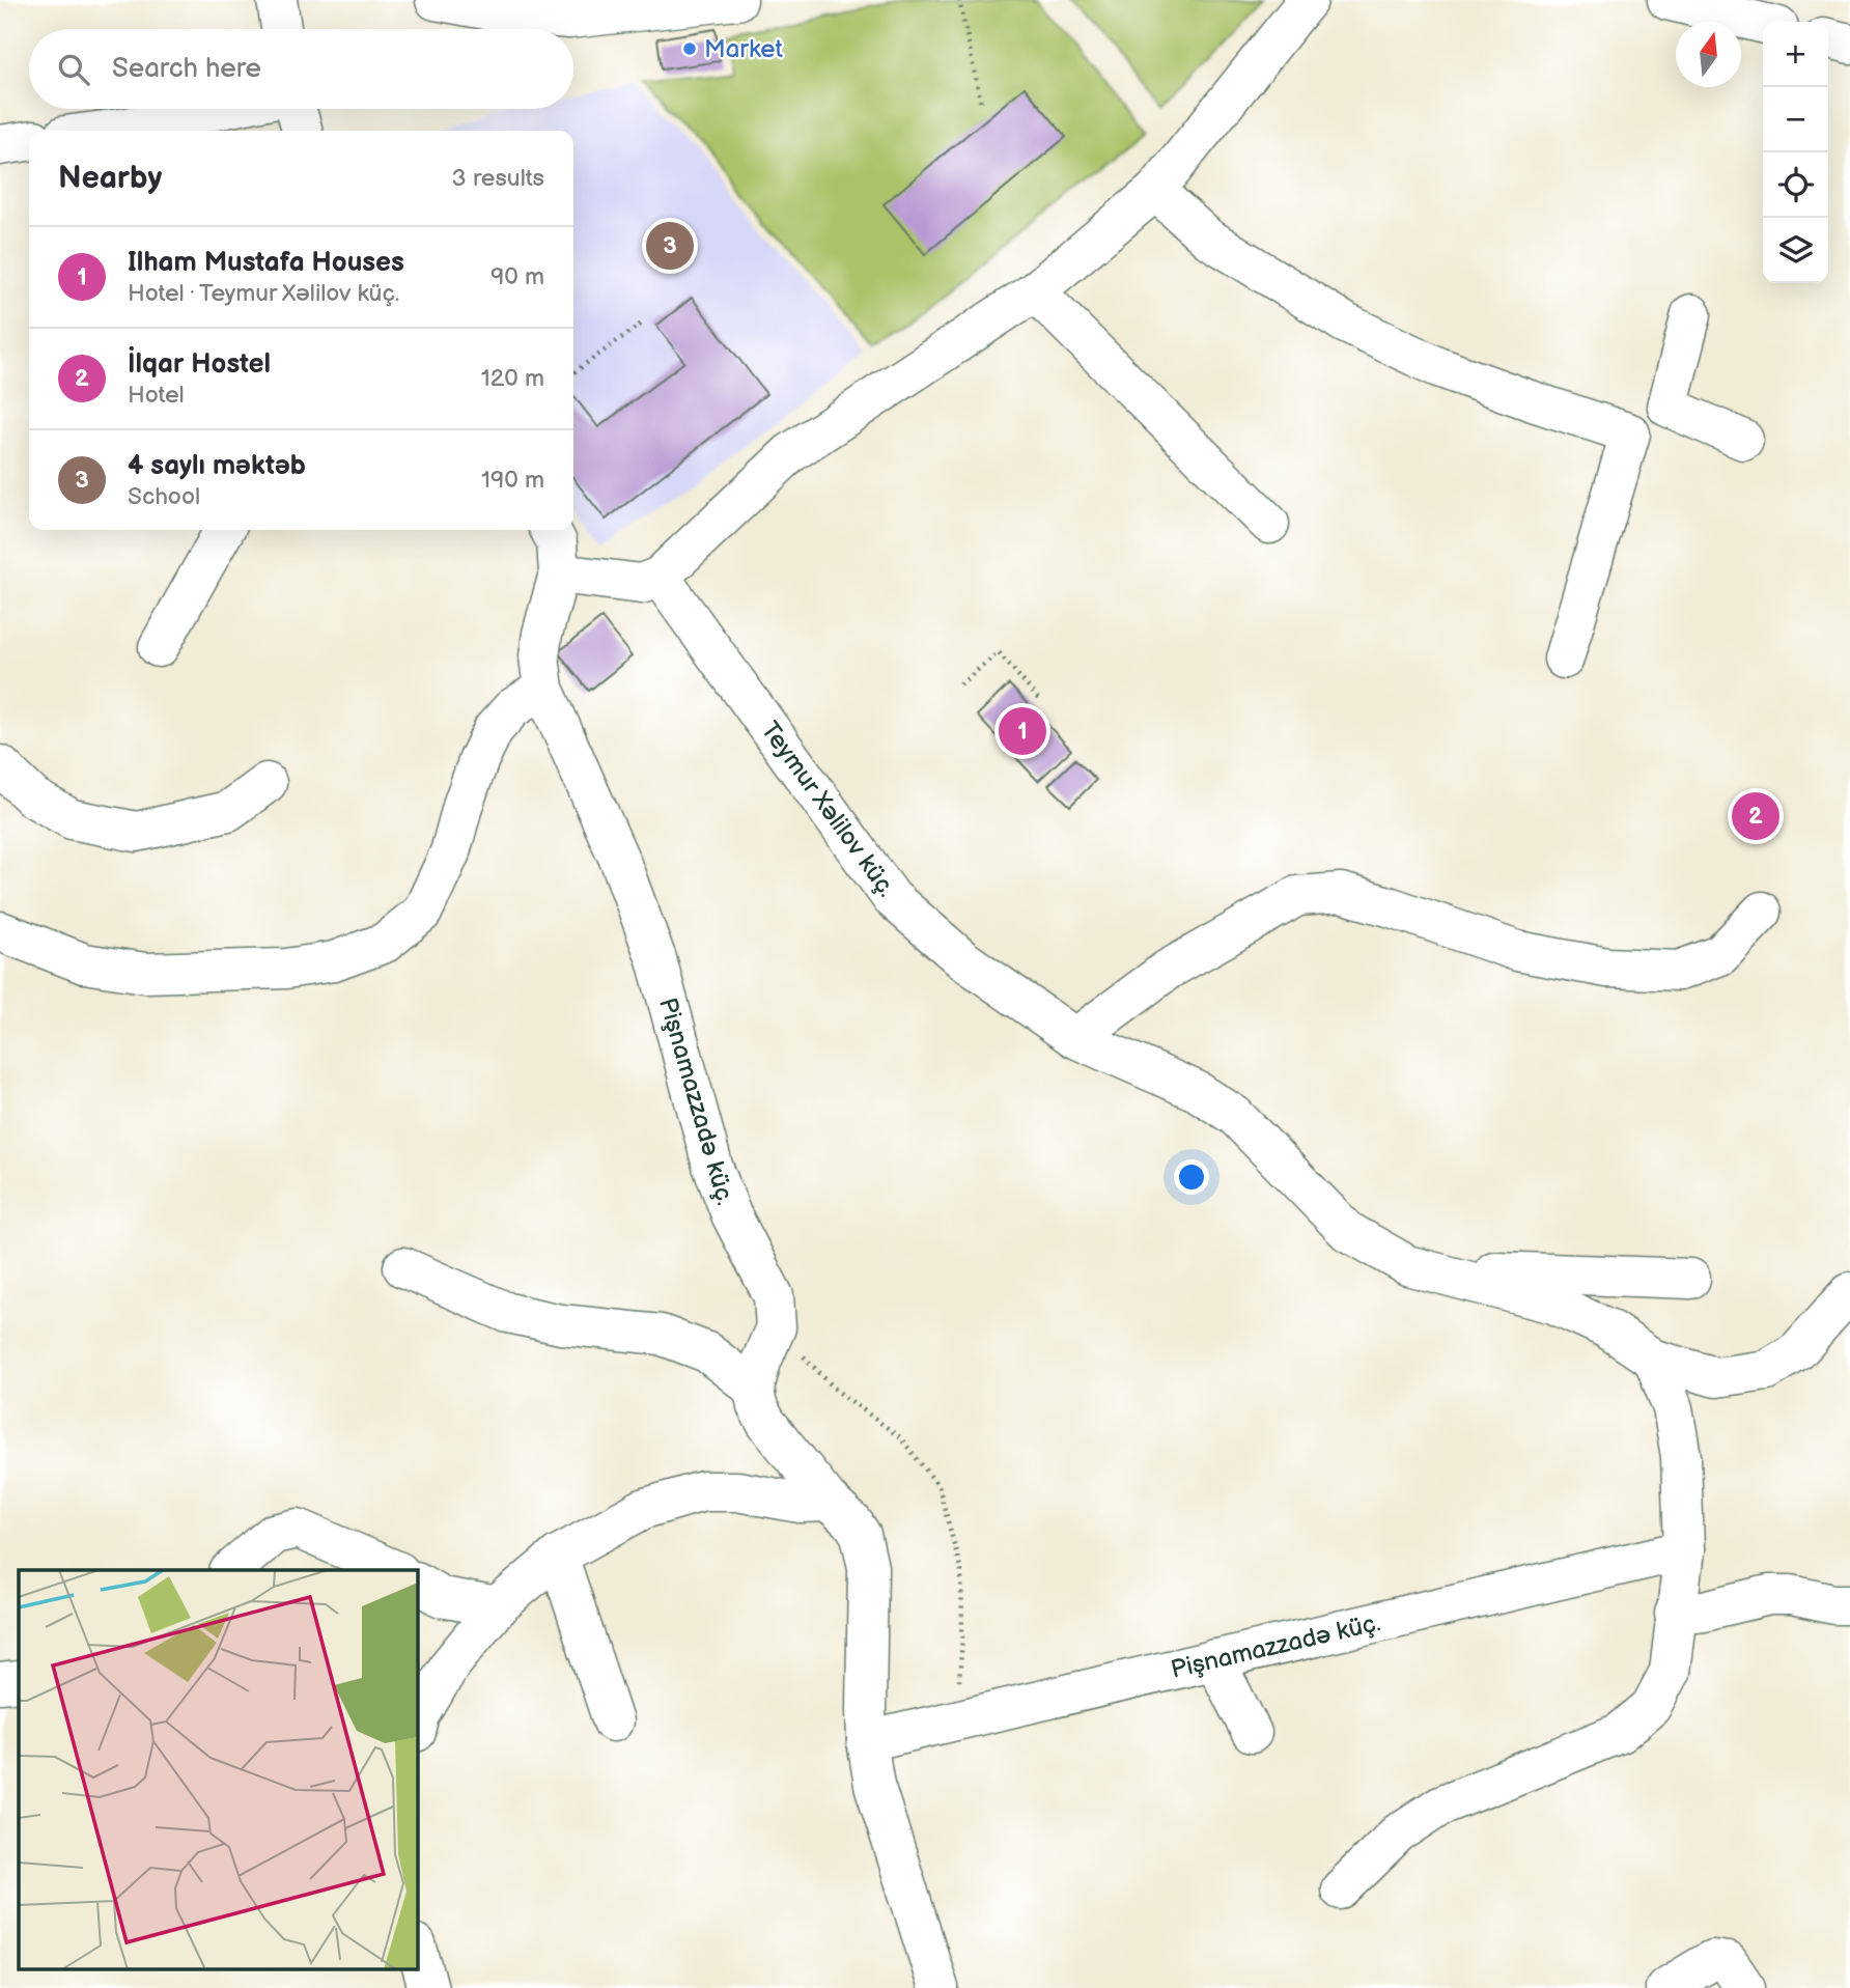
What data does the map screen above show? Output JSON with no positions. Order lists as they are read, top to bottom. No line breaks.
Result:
{"streets":{"street":["Teymur Xəlilov küç.","Pişnamazzadə küç."]},"places":["Market"],"north":"top","page":{"map_buttons":["+","−"],"search":"Search here","heading":["Nearby","3 results"],"pins":["3","1","2"],"list":[{"mark":"1","name":"Ilham Mustafa Houses","note":"Hotel · Teymur Xəlilov küç.","value":"90 m"},{"mark":"2","name":"İlqar Hostel","note":"Hotel","value":"120 m"},{"mark":"3","name":"4 saylı məktəb","note":"School","value":"190 m"}]}}
